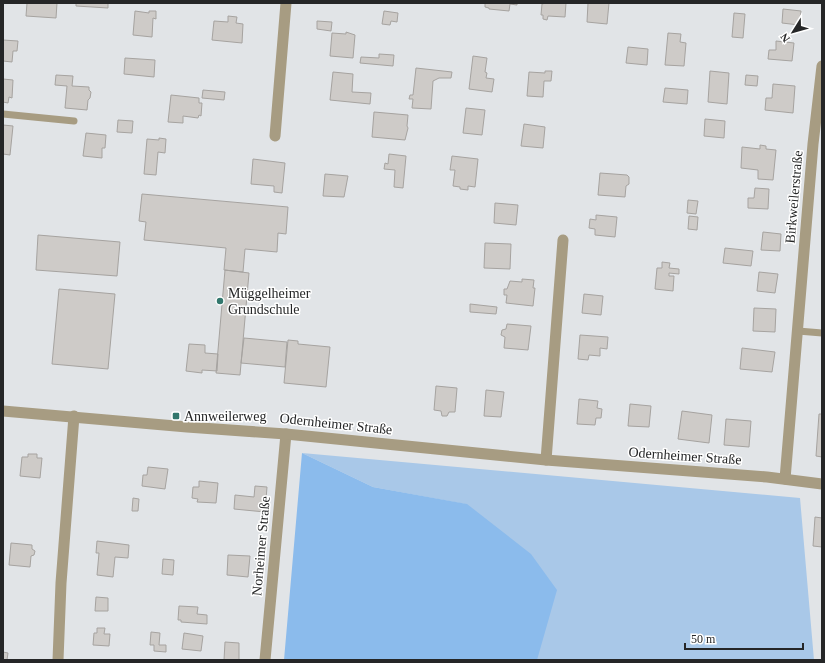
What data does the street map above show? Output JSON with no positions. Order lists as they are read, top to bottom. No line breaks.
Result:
{"streets":{"street":["Birkweilerstraße","Odernheimer Straße","Norheimer Straße"]},"crossings":[["Birkweilerstraße","Odernheimer Straße"],["Odernheimer Straße","Norheimer Straße"]],"places":{"other":["Müggelheimer Grundschule"],"transit":["Annweilerweg"]},"scale_bar":"50 m","north":"bottom left"}
